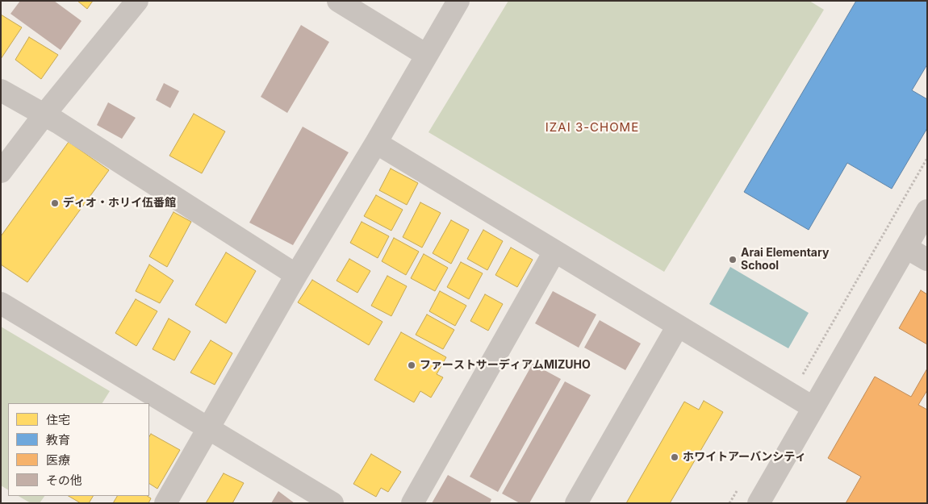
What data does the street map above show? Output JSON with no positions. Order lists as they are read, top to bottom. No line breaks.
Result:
{"districts":["IZAI 3-CHOME"],"places":["ディオ・ホリイ伍番館","Arai Elementary School","ファーストサーディアムMIZUHO","ホワイトアーバンシティ"],"legend":["住宅","教育","医療","その他"]}
